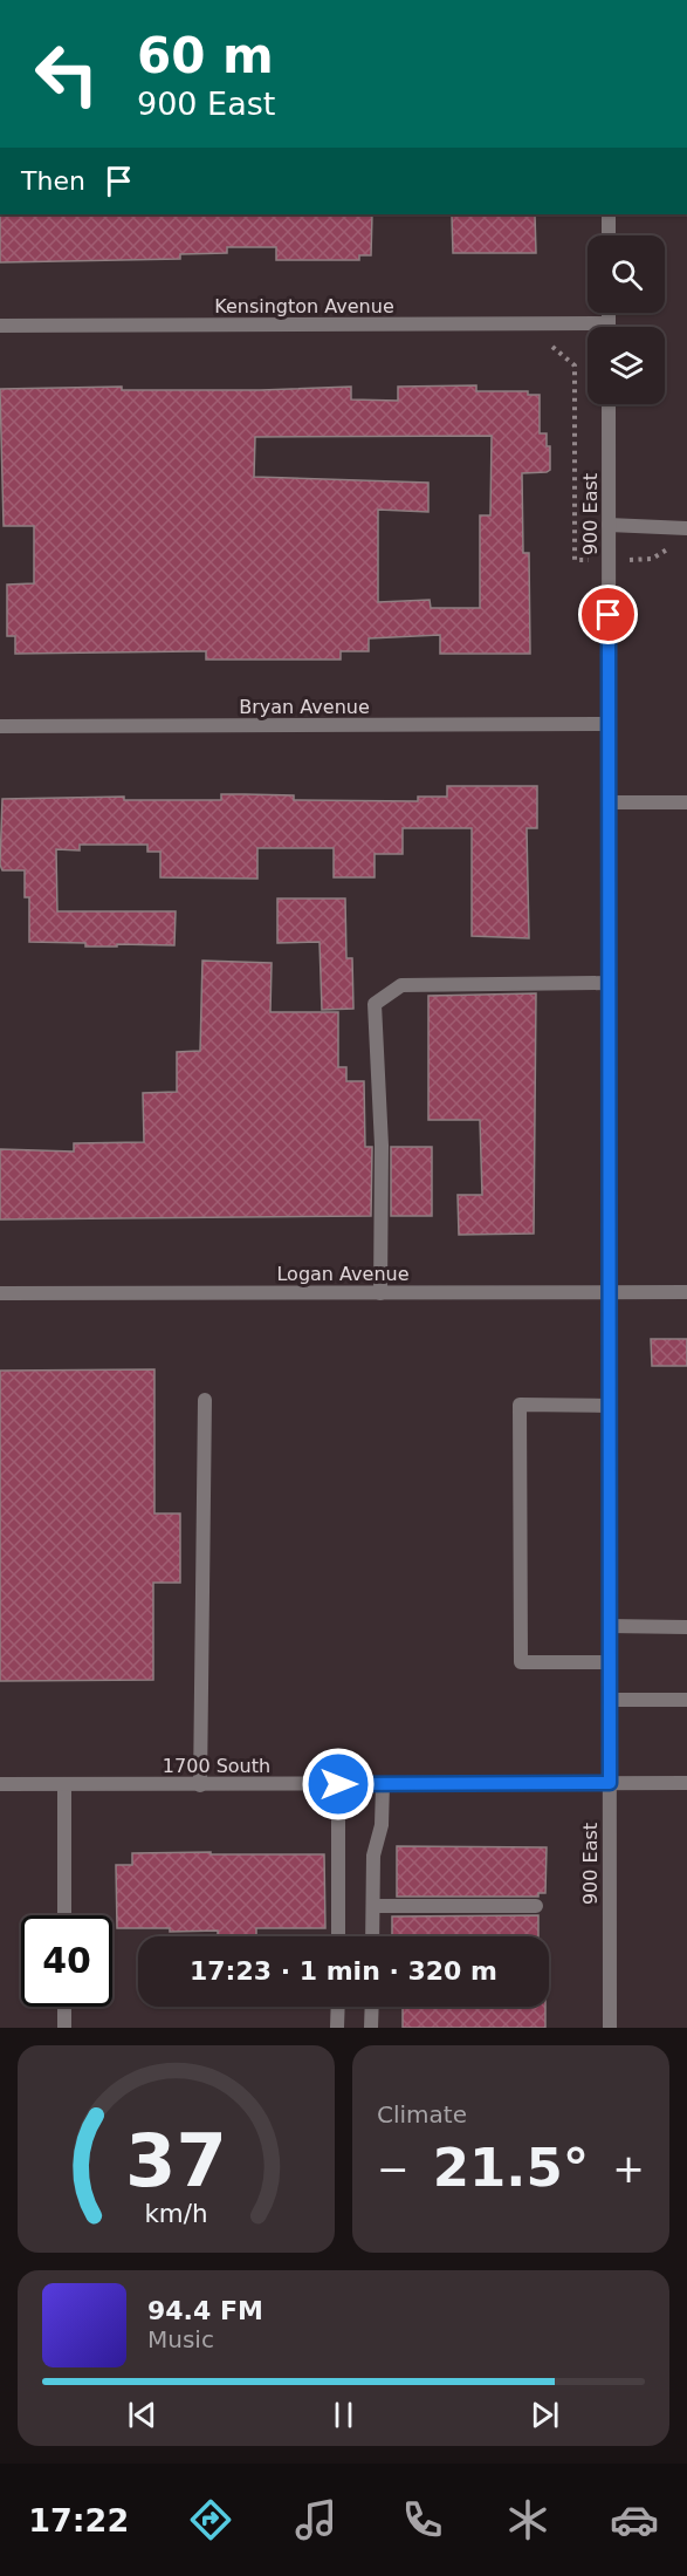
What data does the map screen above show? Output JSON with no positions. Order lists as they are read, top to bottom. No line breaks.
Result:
{"streets":{"street":["Kensington Avenue","900 East","Bryan Avenue","Logan Avenue","1700 South"]},"crossings":[["900 East","Bryan Avenue"],["900 East","Logan Avenue"],["900 East","1700 South"]],"page":{"turn":["60 m","900 East"],"then":"Then","limit":"40","trip":"17:23 · 1 min · 320 m","tile":"Climate","heat":["−","21.5°","+"],"song":["94.4 FM","Music"],"tabs":"17:22","gauge":["37","km/h"]}}
